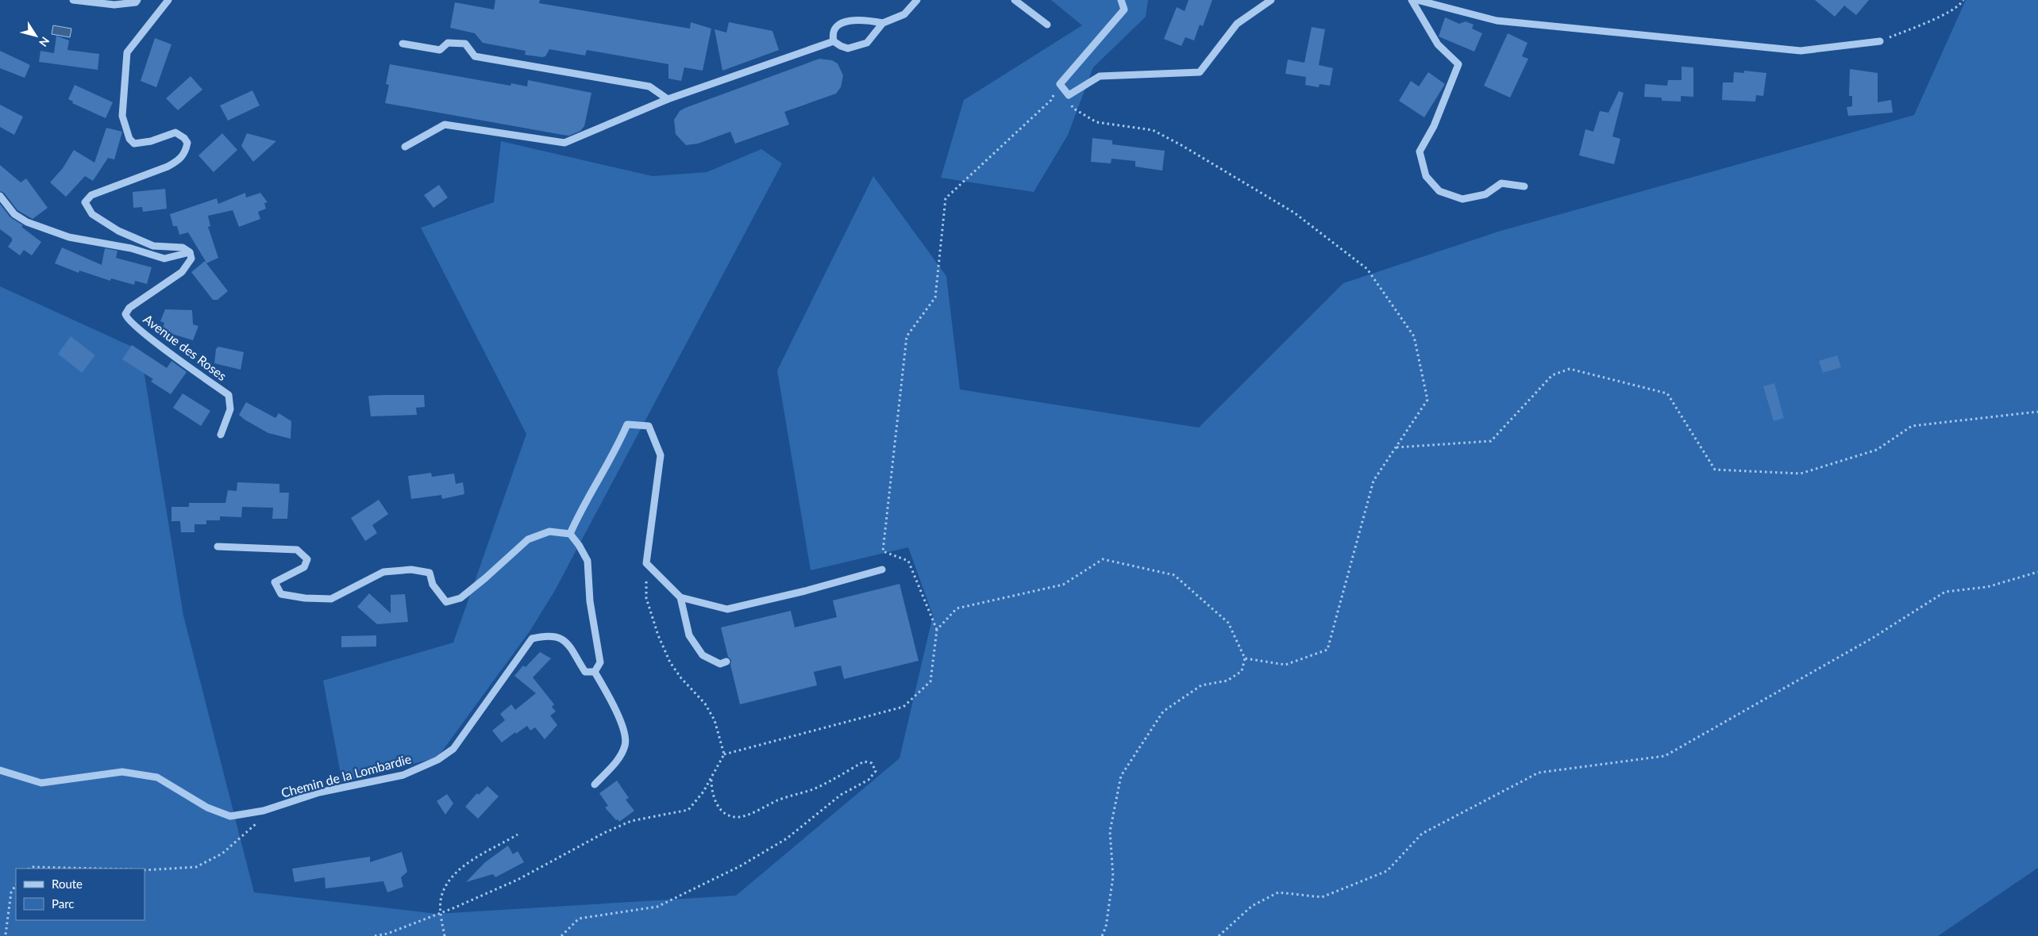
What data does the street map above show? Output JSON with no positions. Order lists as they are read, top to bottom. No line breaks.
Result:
{"streets":{"street":["Avenue des Roses","Chemin de la Lombardie"]},"legend":["Route","Parc"],"north":"bottom right"}
